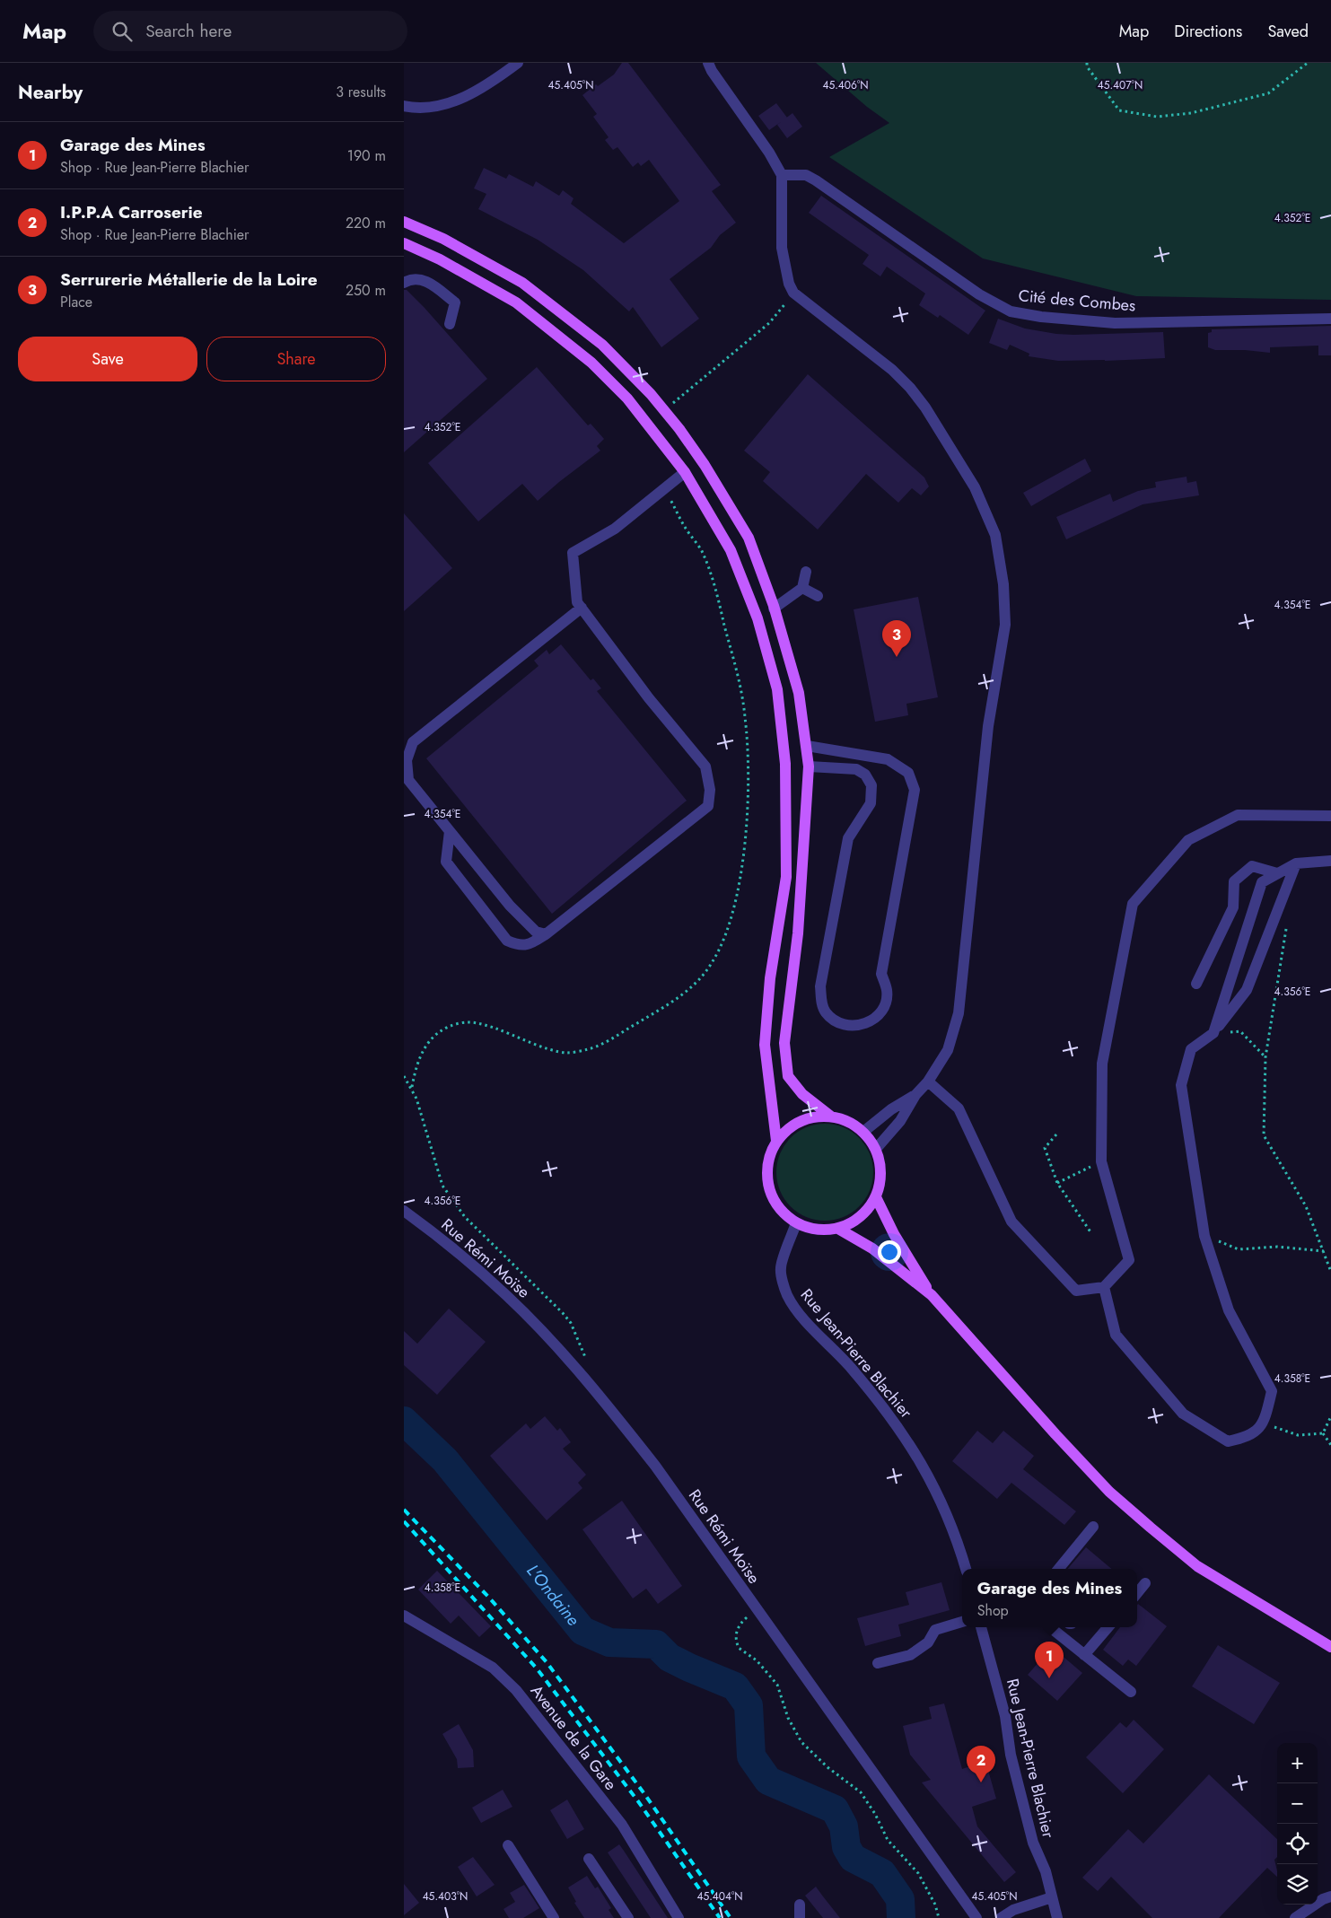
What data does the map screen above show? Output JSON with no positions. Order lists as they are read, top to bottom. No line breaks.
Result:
{"streets":{"street":["Cité des Combes","Rue Rémi Moïse","Rue Jean-Pierre Blachier","Avenue de la Gare"]},"water":["L'Ondaine"],"page":{"header":"Map","search":"Search here","nav":["Map","Directions","Saved"],"heading":["Nearby","3 results"],"list":[{"mark":"1","name":"Garage des Mines","note":"Shop · Rue Jean-Pierre Blachier","value":"190 m"},{"mark":"2","name":"I.P.P.A Carroserie","note":"Shop · Rue Jean-Pierre Blachier","value":"220 m"},{"mark":"3","name":"Serrurerie Métallerie de la Loire","note":"Place","value":"250 m"}],"buttons":["Save","Share"],"pins":["3","1","2"],"popup":["Garage des Mines","Shop"],"map_buttons":["+","−"]},"coordinates":["45.405°N","45.406°N","45.407°N","4.352°E","4.354°E","4.356°E","4.358°E","45.403°N","45.404°N"]}
